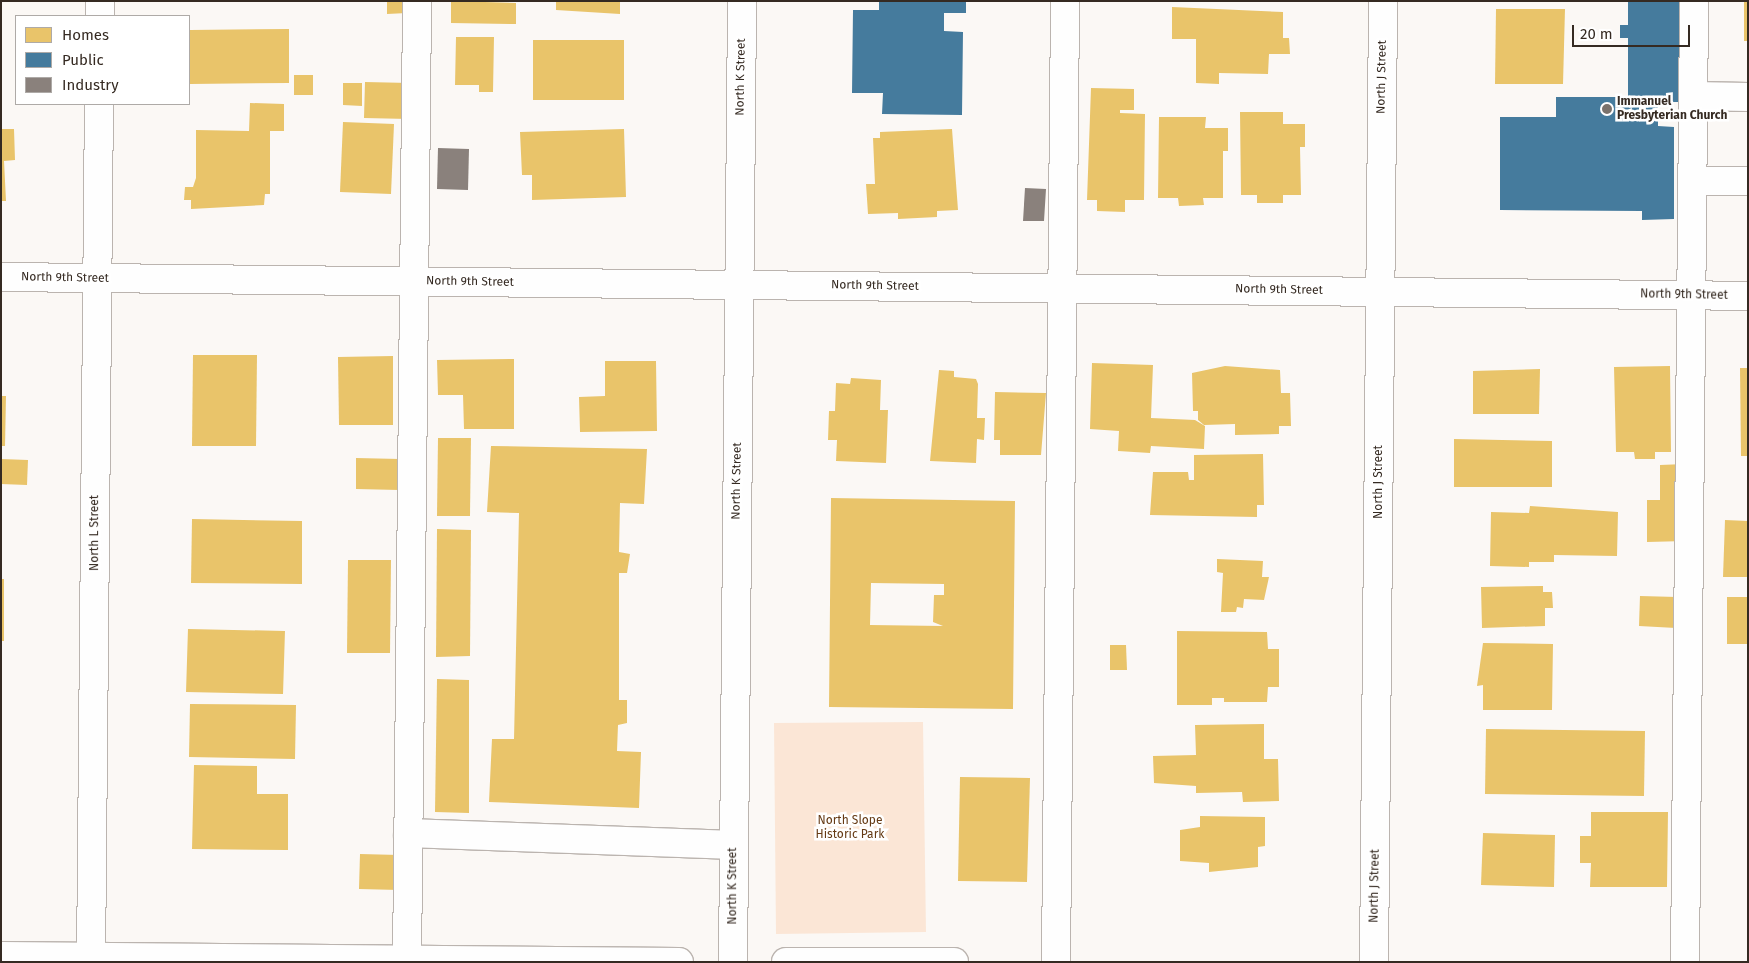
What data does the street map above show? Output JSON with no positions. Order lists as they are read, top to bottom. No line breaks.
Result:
{"streets":{"street":["North K Street","North J Street","North 9th Street","North L Street"]},"crossings":[["North K Street","North 9th Street"],["North J Street","North 9th Street"],["North 9th Street","North L Street"]],"parks":["North Slope Historic Park"],"places":["Immanuel Presbyterian Church"],"legend":["Homes","Public","Industry"],"scale_bar":"20 m"}
